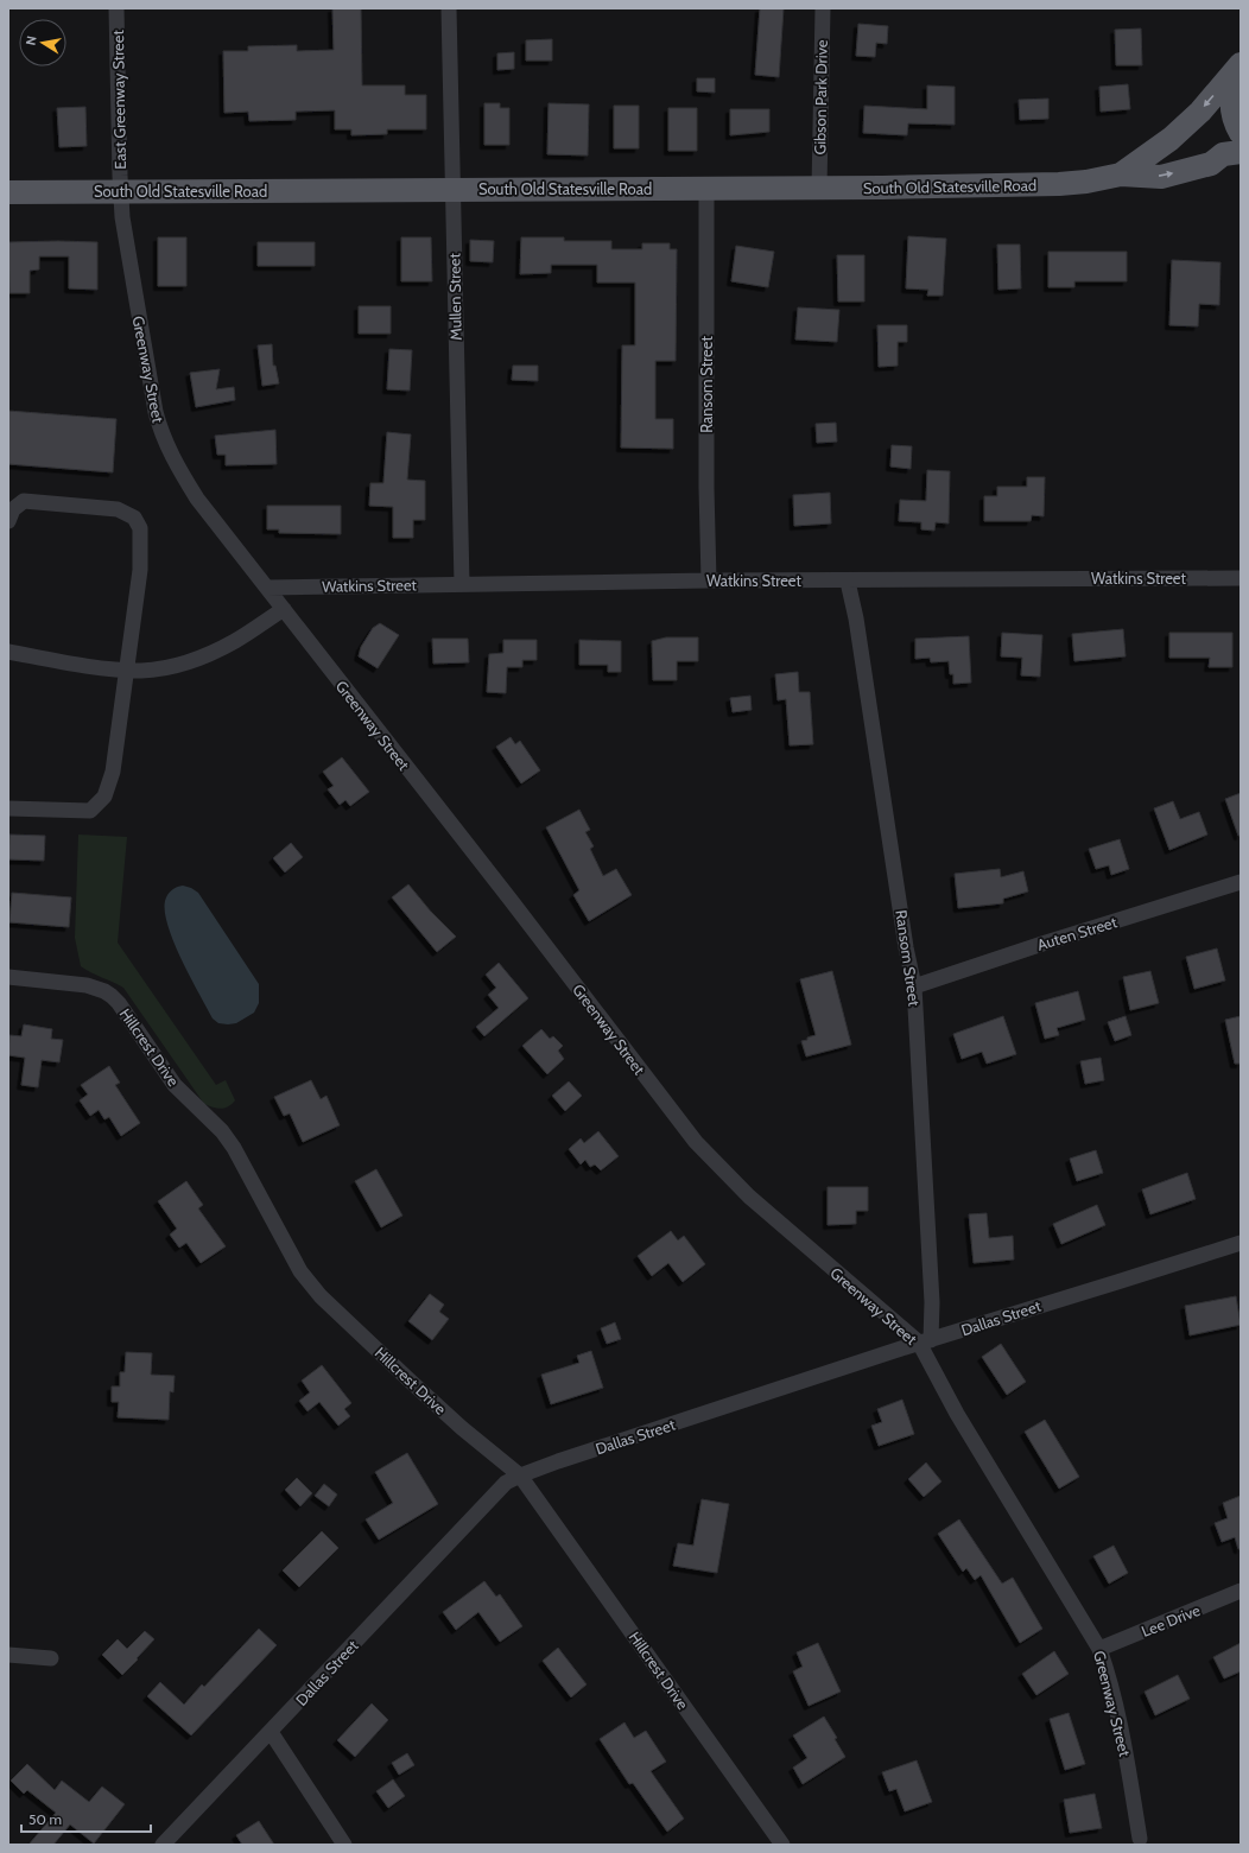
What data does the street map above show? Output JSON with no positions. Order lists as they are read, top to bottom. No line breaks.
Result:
{"streets":{"main road":["South Old Statesville Road"],"street":["Gibson Park Drive","East Greenway Street","Mullen Street","Greenway Street","Ransom Street","Watkins Street","Auten Street","Hillcrest Drive","Dallas Street","Lee Drive"]},"crossings":[["Gibson Park Drive","South Old Statesville Road"],["East Greenway Street","South Old Statesville Road"],["East Greenway Street","Greenway Street"],["South Old Statesville Road","Mullen Street"],["South Old Statesville Road","Greenway Street"],["South Old Statesville Road","Ransom Street"],["Mullen Street","Watkins Street"],["Greenway Street","Ransom Street"],["Greenway Street","Watkins Street"],["Greenway Street","Dallas Street"],["Greenway Street","Lee Drive"],["Ransom Street","Watkins Street"],["Ransom Street","Auten Street"],["Ransom Street","Dallas Street"],["Hillcrest Drive","Dallas Street"]],"scale_bar":"50 m","north":"left"}
